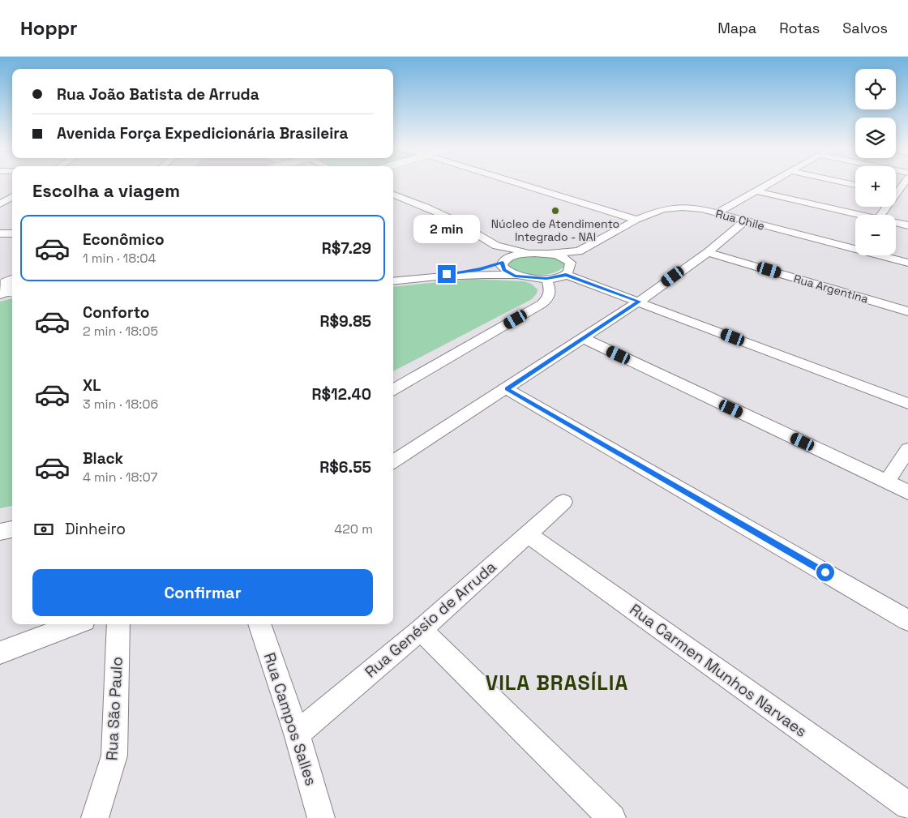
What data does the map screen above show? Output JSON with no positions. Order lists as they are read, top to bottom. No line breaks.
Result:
{"streets":{"street":["Rua Chile","Rua Argentina","Rua Genésio de Arruda","Rua Carmen Munhos Narvaes","Rua São Paulo","Rua Campos Salles"]},"crossings":[["Rua Genésio de Arruda","Rua Carmen Munhos Narvaes"],["Rua Genésio de Arruda","Rua Campos Salles"]],"districts":["VILA BRASÍLIA"],"places":["Núcleo de Atendimento Integrado - NAI"],"page":{"header":"Hoppr","nav":["Mapa","Rotas","Salvos"],"map_buttons":["+","−"],"banner":["Rua João Batista de Arruda","Avenida Força Expedicionária Brasileira"],"heading":"Escolha a viagem","bubble":"2 min","list":[{"name":"Econômico","note":"1 min · 18:04","value":"R$7.29"},{"name":"Conforto","note":"2 min · 18:05","value":"R$9.85"},{"name":"XL","note":"3 min · 18:06","value":"R$12.40"},{"name":"Black","note":"4 min · 18:07","value":"R$6.55"}],"pay":["Dinheiro","420 m"],"buttons":"Confirmar"}}
